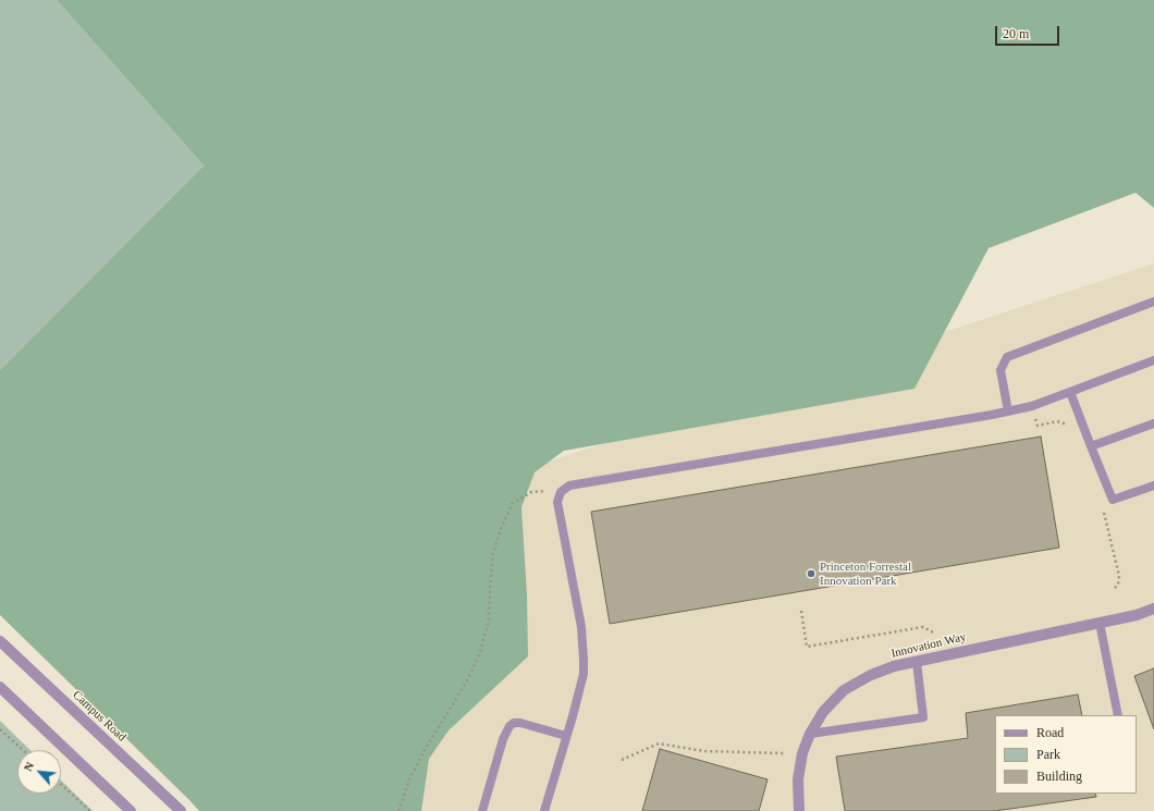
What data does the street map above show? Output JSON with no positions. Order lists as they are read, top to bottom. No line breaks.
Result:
{"streets":{"street":["Innovation Way","Campus Road"]},"places":["Princeton Forrestal Innovation Park"],"legend":["Road","Park","Building"],"scale_bar":"20 m","north":"top left"}
